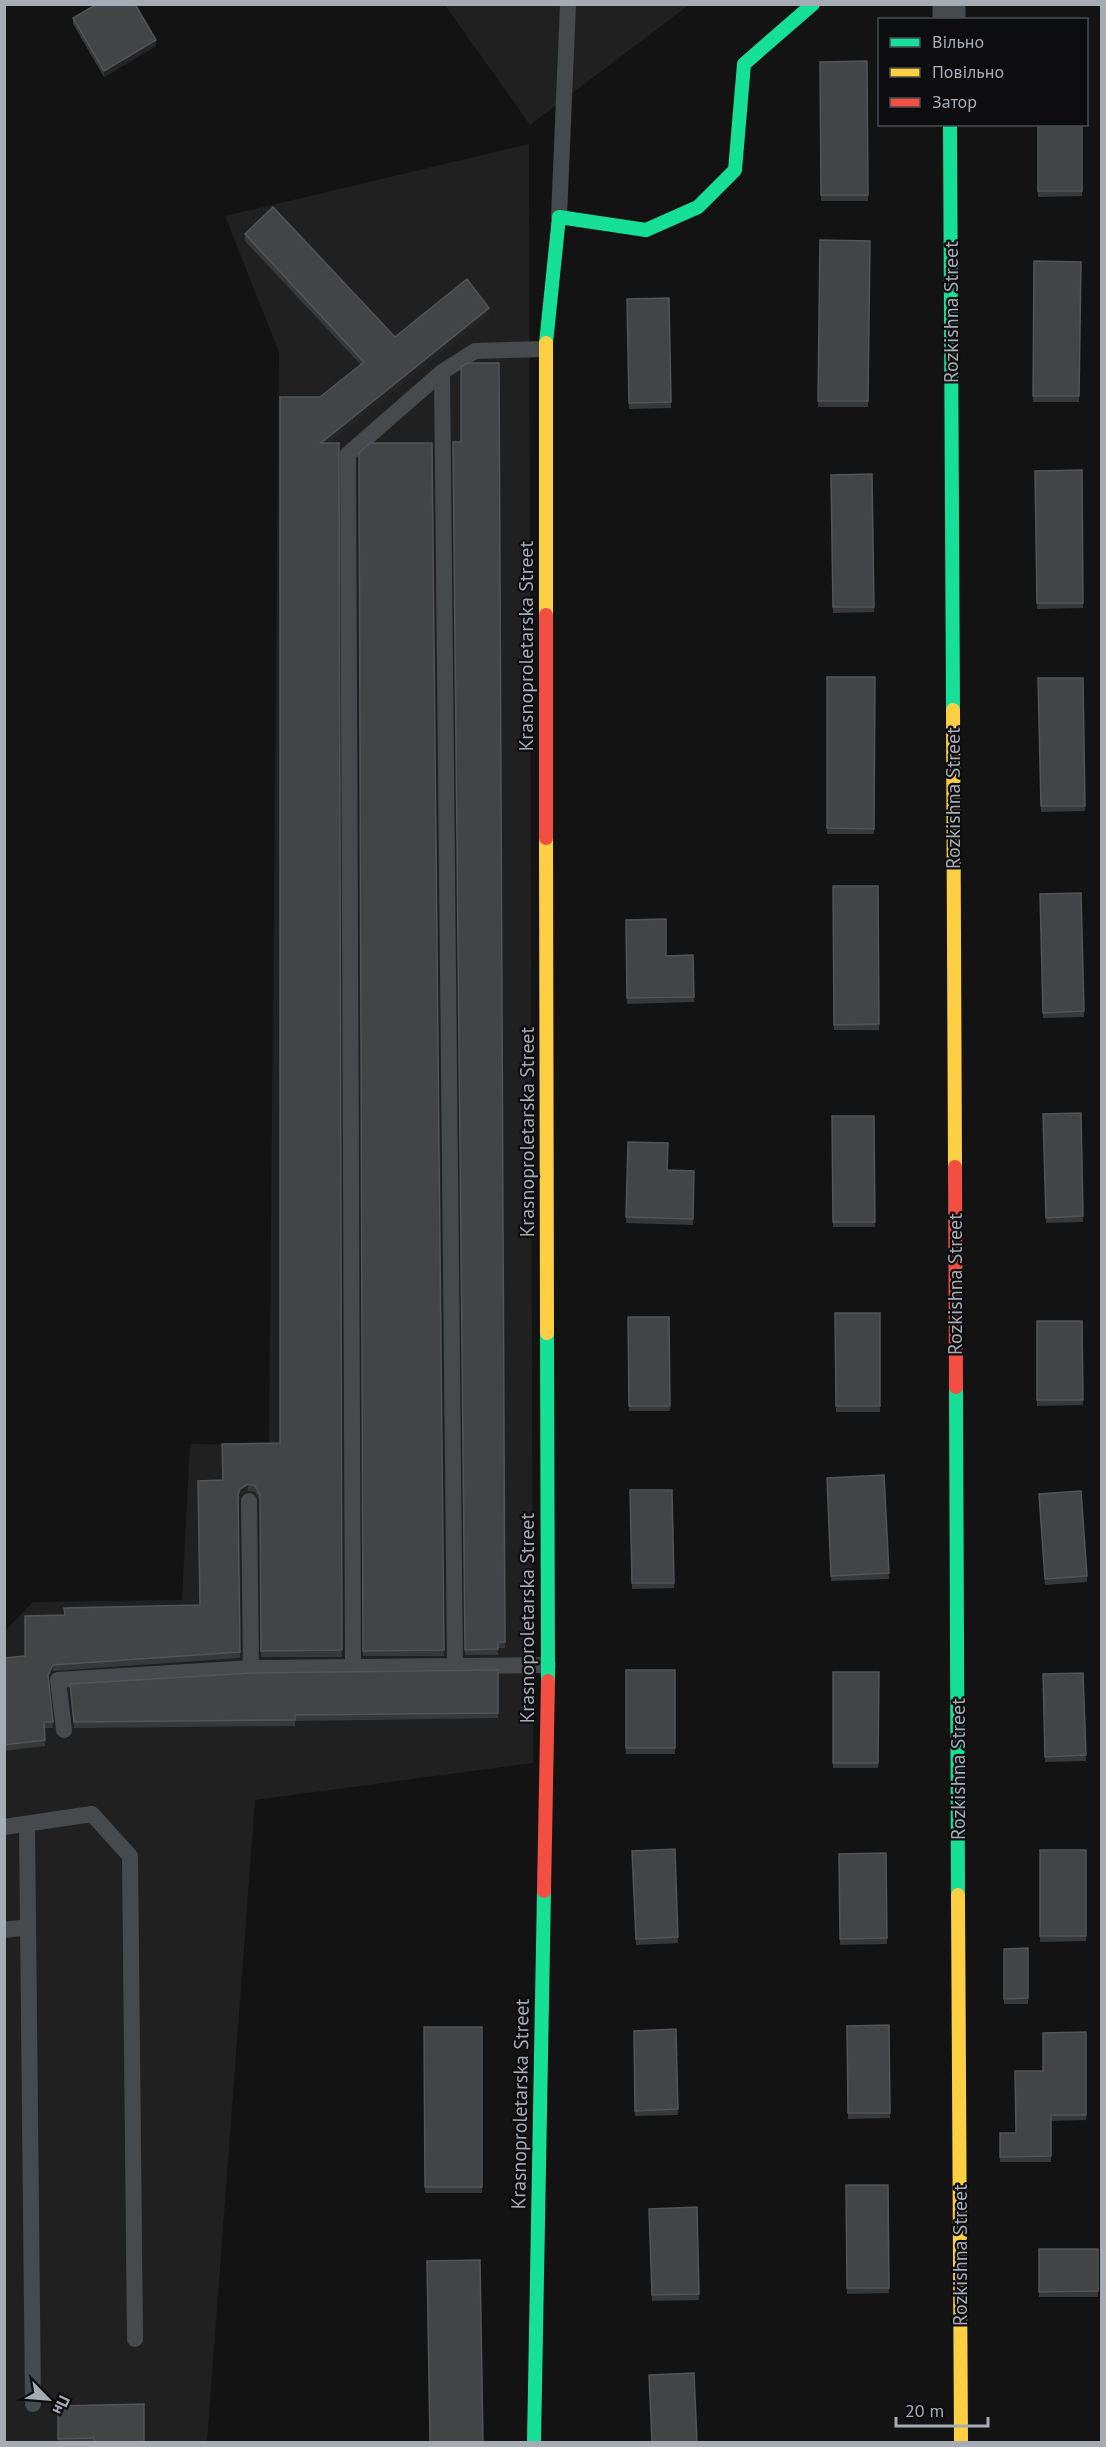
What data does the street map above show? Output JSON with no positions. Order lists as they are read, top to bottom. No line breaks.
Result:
{"streets":{"street":["Rozkishna Street","Krasnoproletarska Street"]},"legend":["Вільно","Повільно","Затор"],"scale_bar":"20 m","north":"bottom right"}
